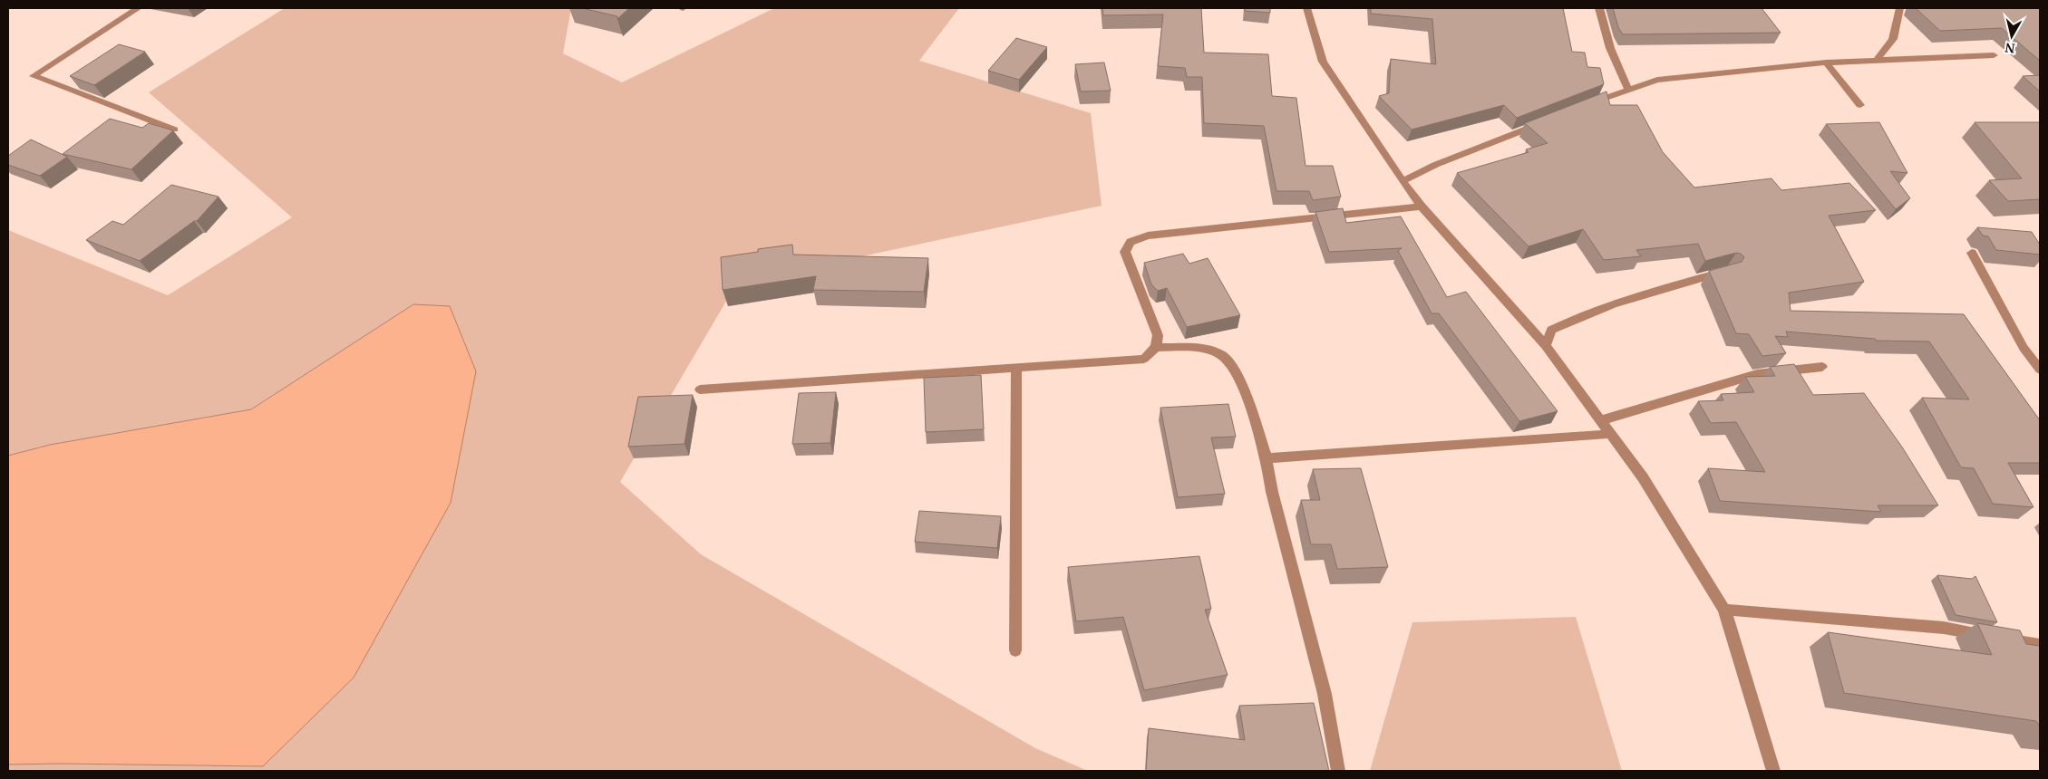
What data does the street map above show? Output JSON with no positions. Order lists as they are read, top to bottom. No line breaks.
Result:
{"north":"bottom"}
